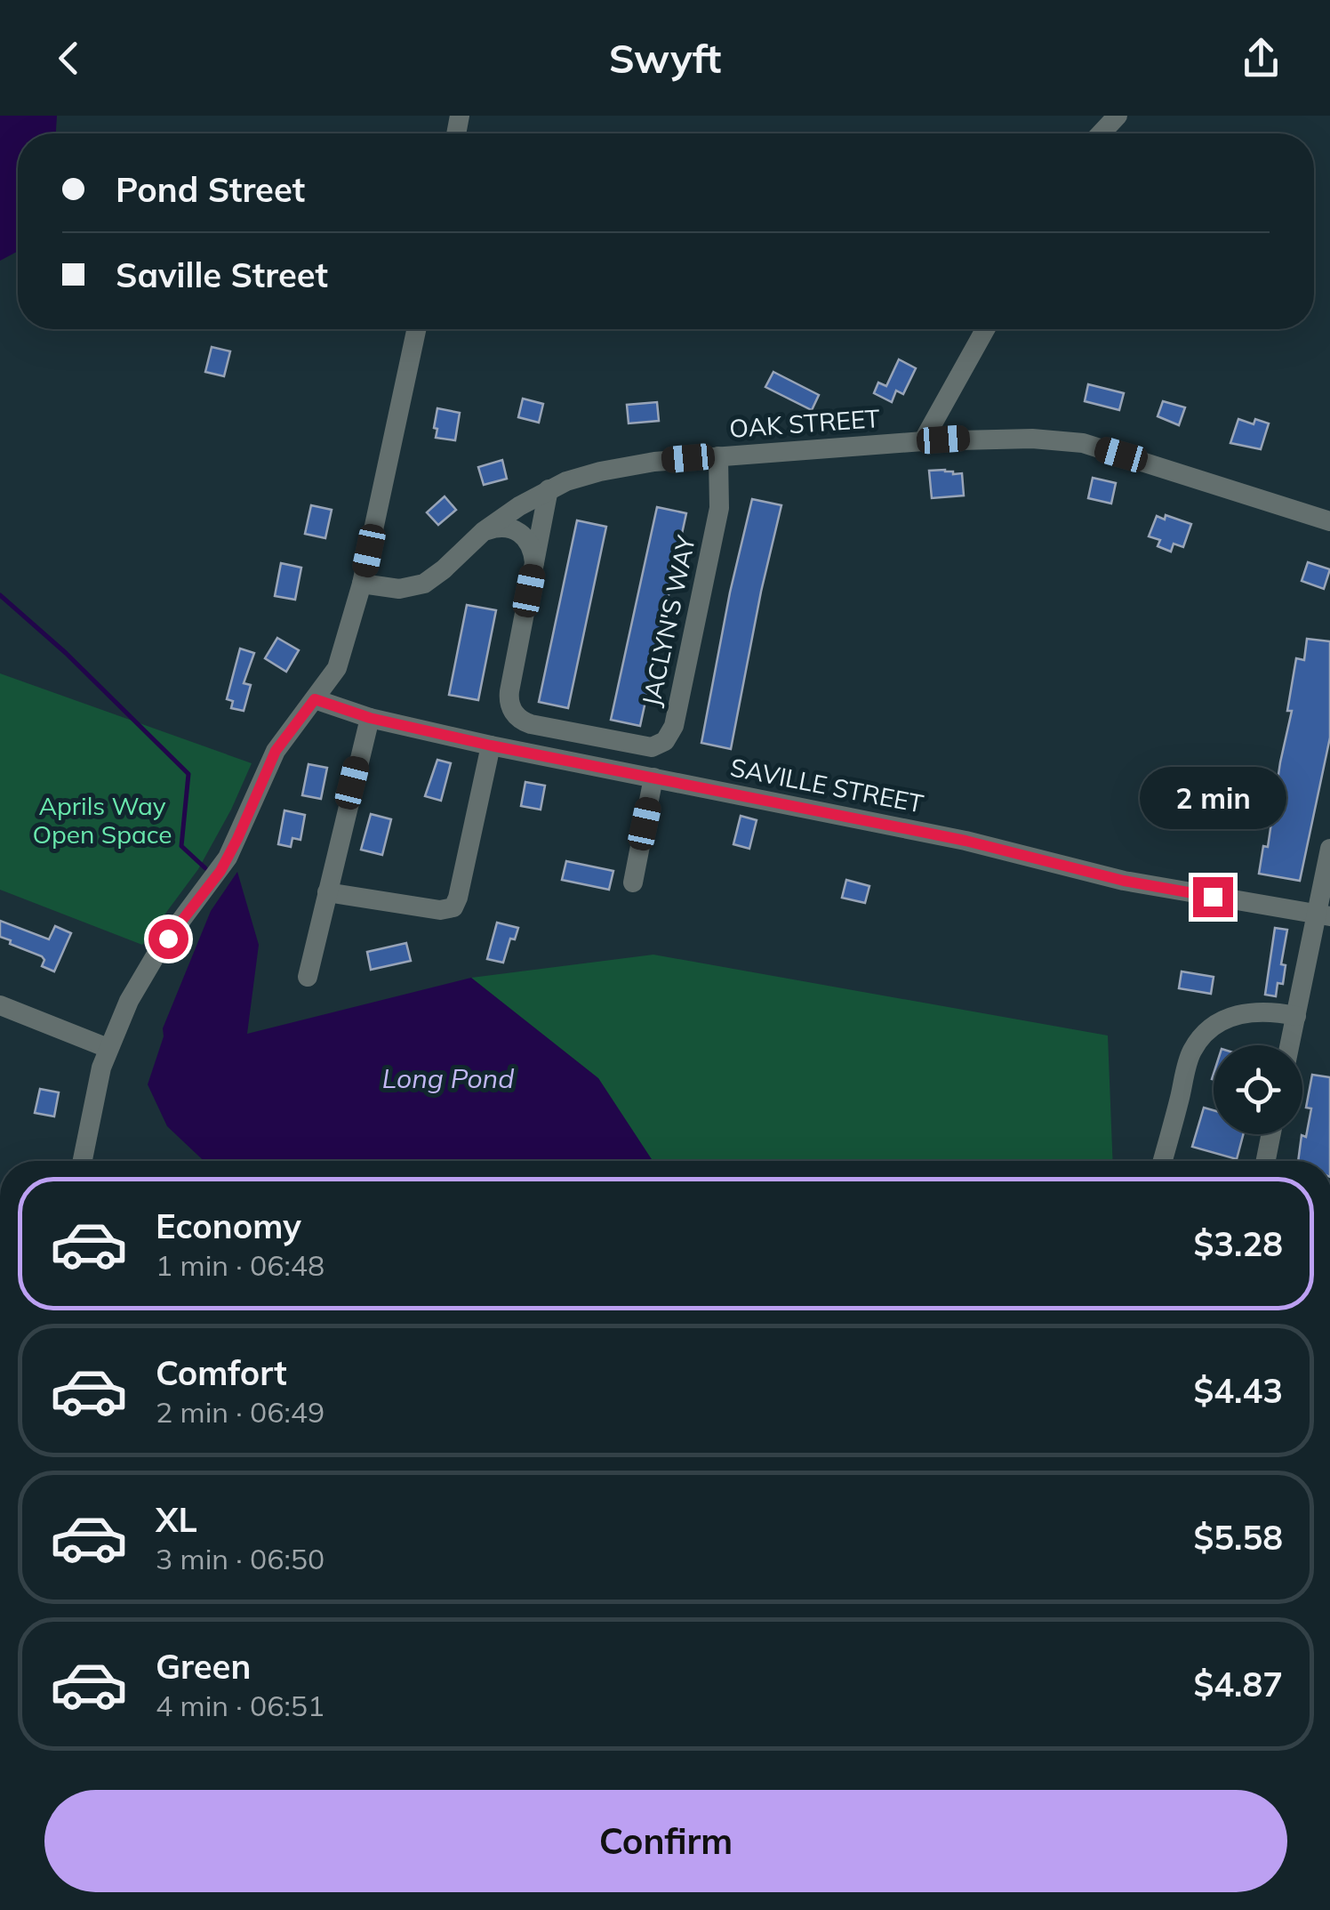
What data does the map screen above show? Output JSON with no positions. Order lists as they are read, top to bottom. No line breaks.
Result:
{"streets":{"street":["OAK STREET","JACLYN'S WAY","SAVILLE STREET"]},"crossings":[["OAK STREET","JACLYN'S WAY"]],"water":["Long Pond"],"parks":["Aprils Way Open Space"],"page":{"header":"Swyft","banner":["Pond Street","Saville Street"],"bubble":"2 min","list":[{"name":"Economy","note":"1 min · 06:48","value":"$3.28"},{"name":"Comfort","note":"2 min · 06:49","value":"$4.43"},{"name":"XL","note":"3 min · 06:50","value":"$5.58"},{"name":"Green","note":"4 min · 06:51","value":"$4.87"}],"buttons":"Confirm"}}
